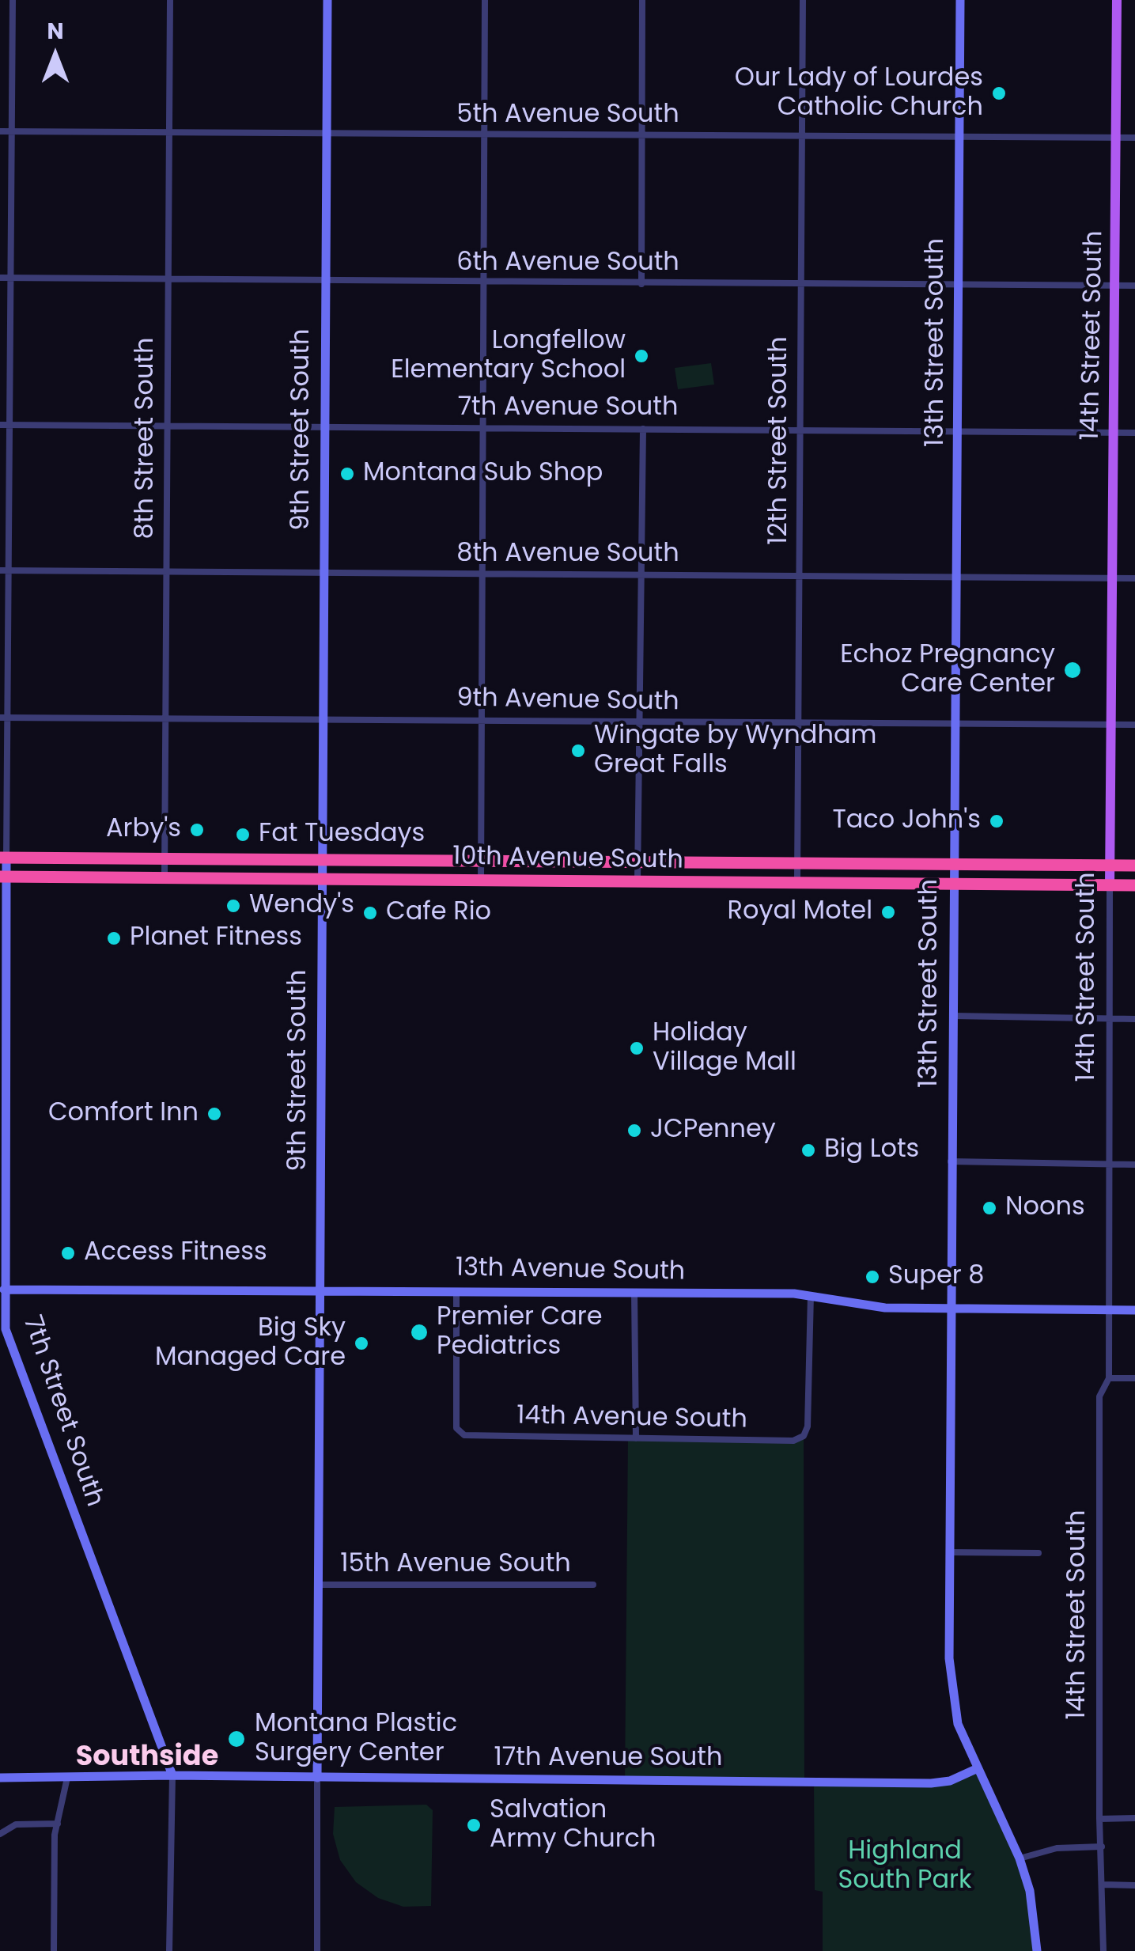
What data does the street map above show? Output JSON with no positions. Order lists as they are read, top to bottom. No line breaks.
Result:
{"streets":{"highway":["10th Avenue South"],"main road":["14th Street South"],"street":["5th Avenue South","6th Avenue South","13th Street South","7th Avenue South","9th Street South","8th Street South","12th Street South","8th Avenue South","9th Avenue South","13th Avenue South","7th Street South","14th Avenue South","15th Avenue South","17th Avenue South"]},"crossings":[["5th Avenue South","14th Street South"],["5th Avenue South","13th Street South"],["5th Avenue South","9th Street South"],["5th Avenue South","8th Street South"],["5th Avenue South","12th Street South"],["5th Avenue South","7th Street South"],["6th Avenue South","14th Street South"],["6th Avenue South","13th Street South"],["6th Avenue South","9th Street South"],["6th Avenue South","8th Street South"],["6th Avenue South","12th Street South"],["6th Avenue South","7th Street South"],["14th Street South","7th Avenue South"],["14th Street South","8th Avenue South"],["14th Street South","9th Avenue South"],["14th Street South","10th Avenue South"],["14th Street South","13th Avenue South"],["13th Street South","7th Avenue South"],["13th Street South","8th Avenue South"],["13th Street South","9th Avenue South"],["13th Street South","10th Avenue South"],["13th Street South","13th Avenue South"],["13th Street South","17th Avenue South"],["7th Avenue South","9th Street South"],["7th Avenue South","8th Street South"],["7th Avenue South","12th Street South"],["7th Avenue South","7th Street South"],["9th Street South","8th Avenue South"],["9th Street South","9th Avenue South"],["9th Street South","10th Avenue South"],["9th Street South","13th Avenue South"],["9th Street South","15th Avenue South"],["9th Street South","17th Avenue South"],["8th Street South","8th Avenue South"],["8th Street South","9th Avenue South"],["8th Street South","10th Avenue South"],["12th Street South","8th Avenue South"],["12th Street South","9th Avenue South"],["12th Street South","10th Avenue South"],["8th Avenue South","7th Street South"],["9th Avenue South","7th Street South"],["10th Avenue South","7th Street South"],["13th Avenue South","7th Street South"],["13th Avenue South","14th Avenue South"],["7th Street South","17th Avenue South"]],"districts":["Southside"],"parks":["Highland South Park"],"places":["Our Lady of Lourdes Catholic Church","Longfellow Elementary School","Montana Sub Shop","Echoz Pregnancy Care Center","Wingate by Wyndham Great Falls","Taco John's","Arby's","Fat Tuesdays","Wendy's","Royal Motel","Cafe Rio","Planet Fitness","Holiday Village Mall","Comfort Inn","JCPenney","Big Lots","Noons","Access Fitness","Super 8","Premier Care Pediatrics","Big Sky Managed Care","Montana Plastic Surgery Center","Salvation Army Church"],"north":"top"}
